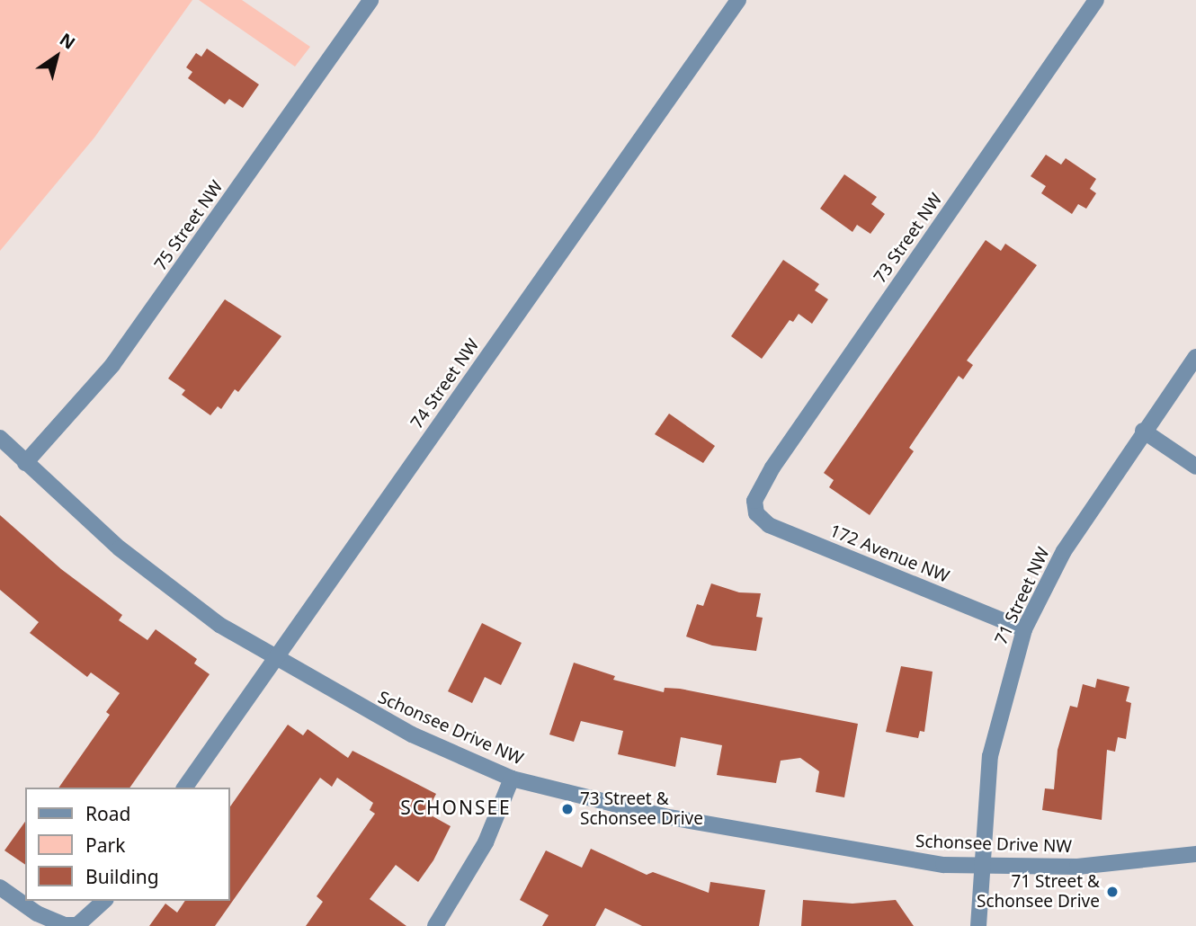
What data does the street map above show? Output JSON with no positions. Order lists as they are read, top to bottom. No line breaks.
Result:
{"streets":{"street":["75 Street NW","73 Street NW","74 Street NW","172 Avenue NW","71 Street NW","Schonsee Drive NW"]},"crossings":[["75 Street NW","Schonsee Drive NW"],["73 Street NW","172 Avenue NW"],["74 Street NW","Schonsee Drive NW"],["172 Avenue NW","71 Street NW"],["71 Street NW","Schonsee Drive NW"]],"districts":["SCHONSEE"],"places":["73 Street & Schonsee Drive","71 Street & Schonsee Drive"],"legend":["Road","Park","Building"],"north":"top right"}
